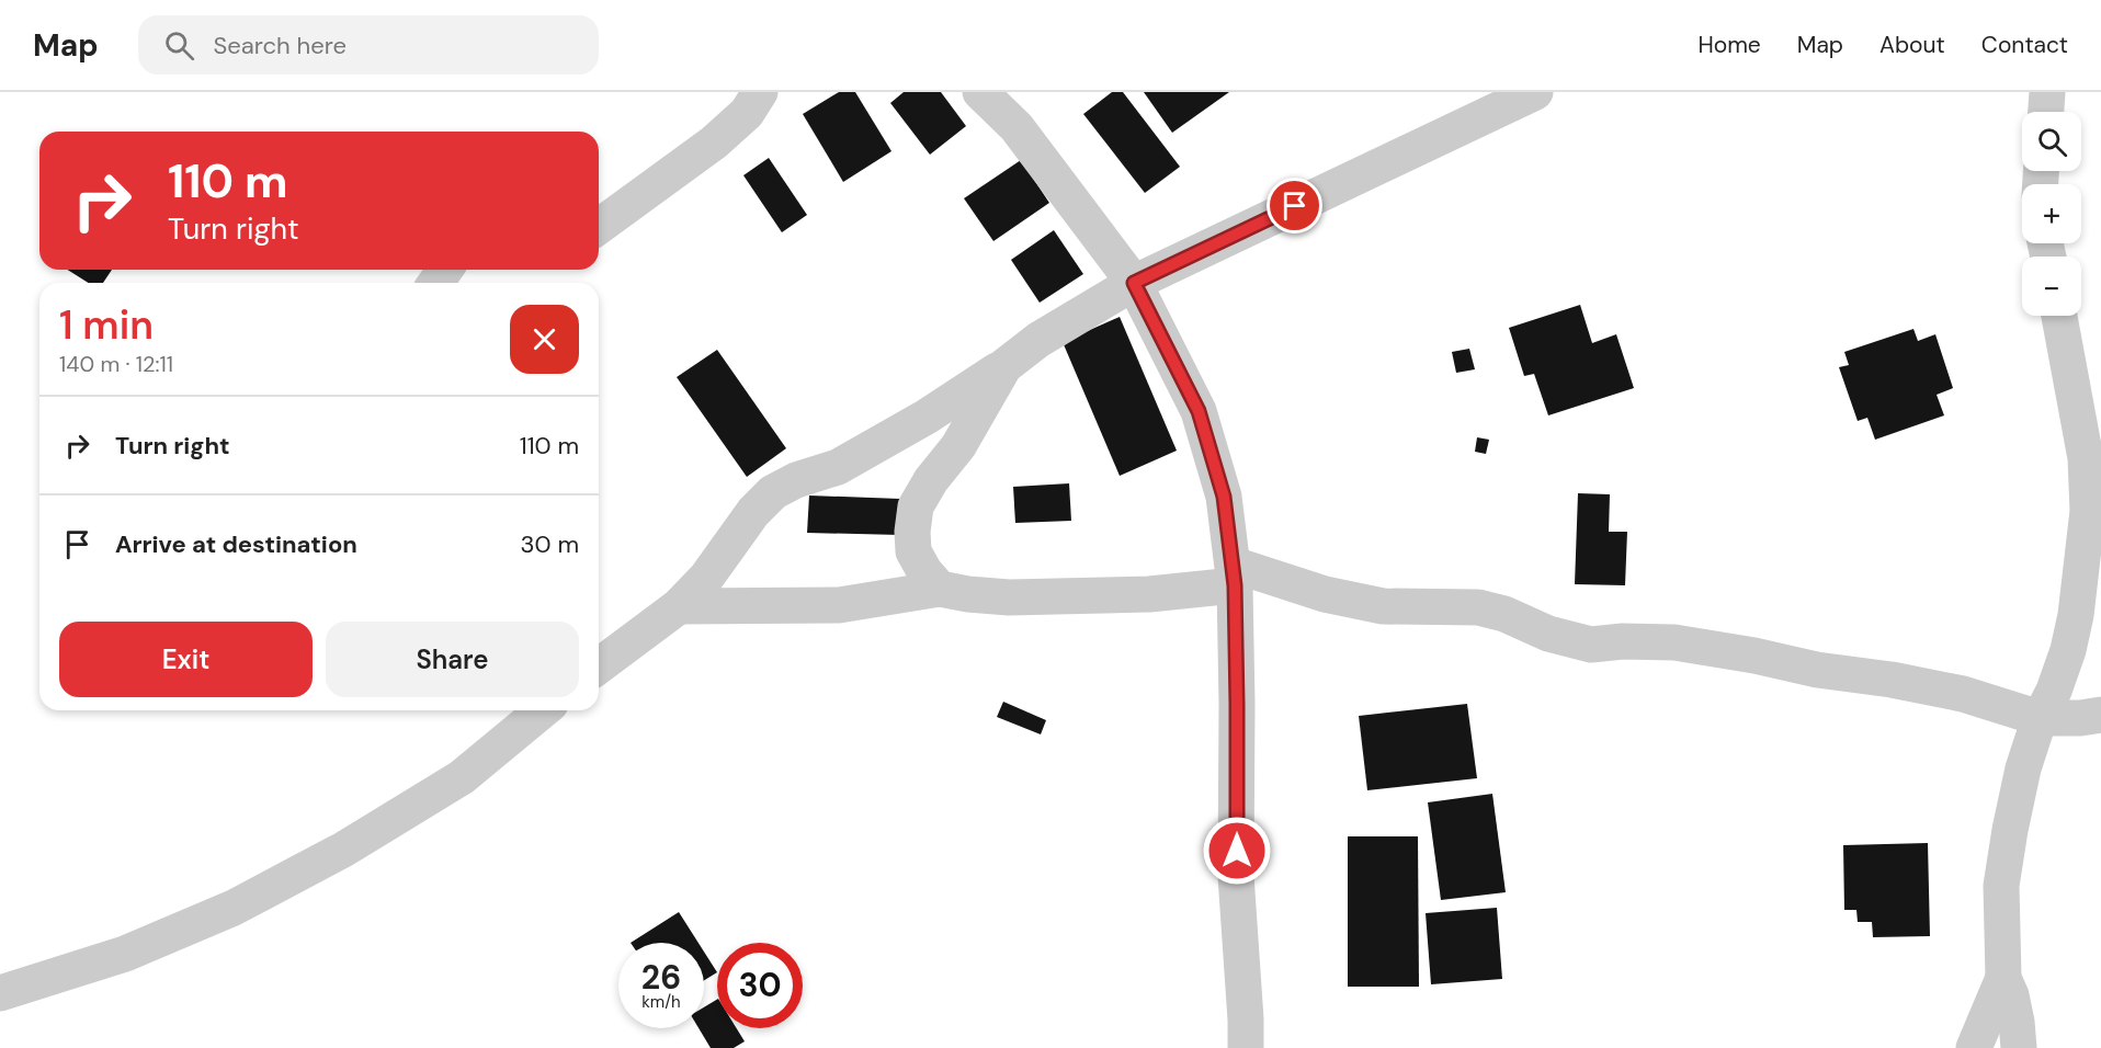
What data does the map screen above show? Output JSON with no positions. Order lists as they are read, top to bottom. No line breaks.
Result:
{"page":{"header":"Map","search":"Search here","nav":["Home","Map","About","Contact"],"map_buttons":["+","−"],"turn":["110 m","Turn right"],"heading":["1 min","140 m · 12:11"],"list":[{"name":"Turn right","value":"110 m"},{"name":"Arrive at destination","value":"30 m"}],"buttons":["Exit","Share"],"speed":"26 km/h","limit":"30"}}
